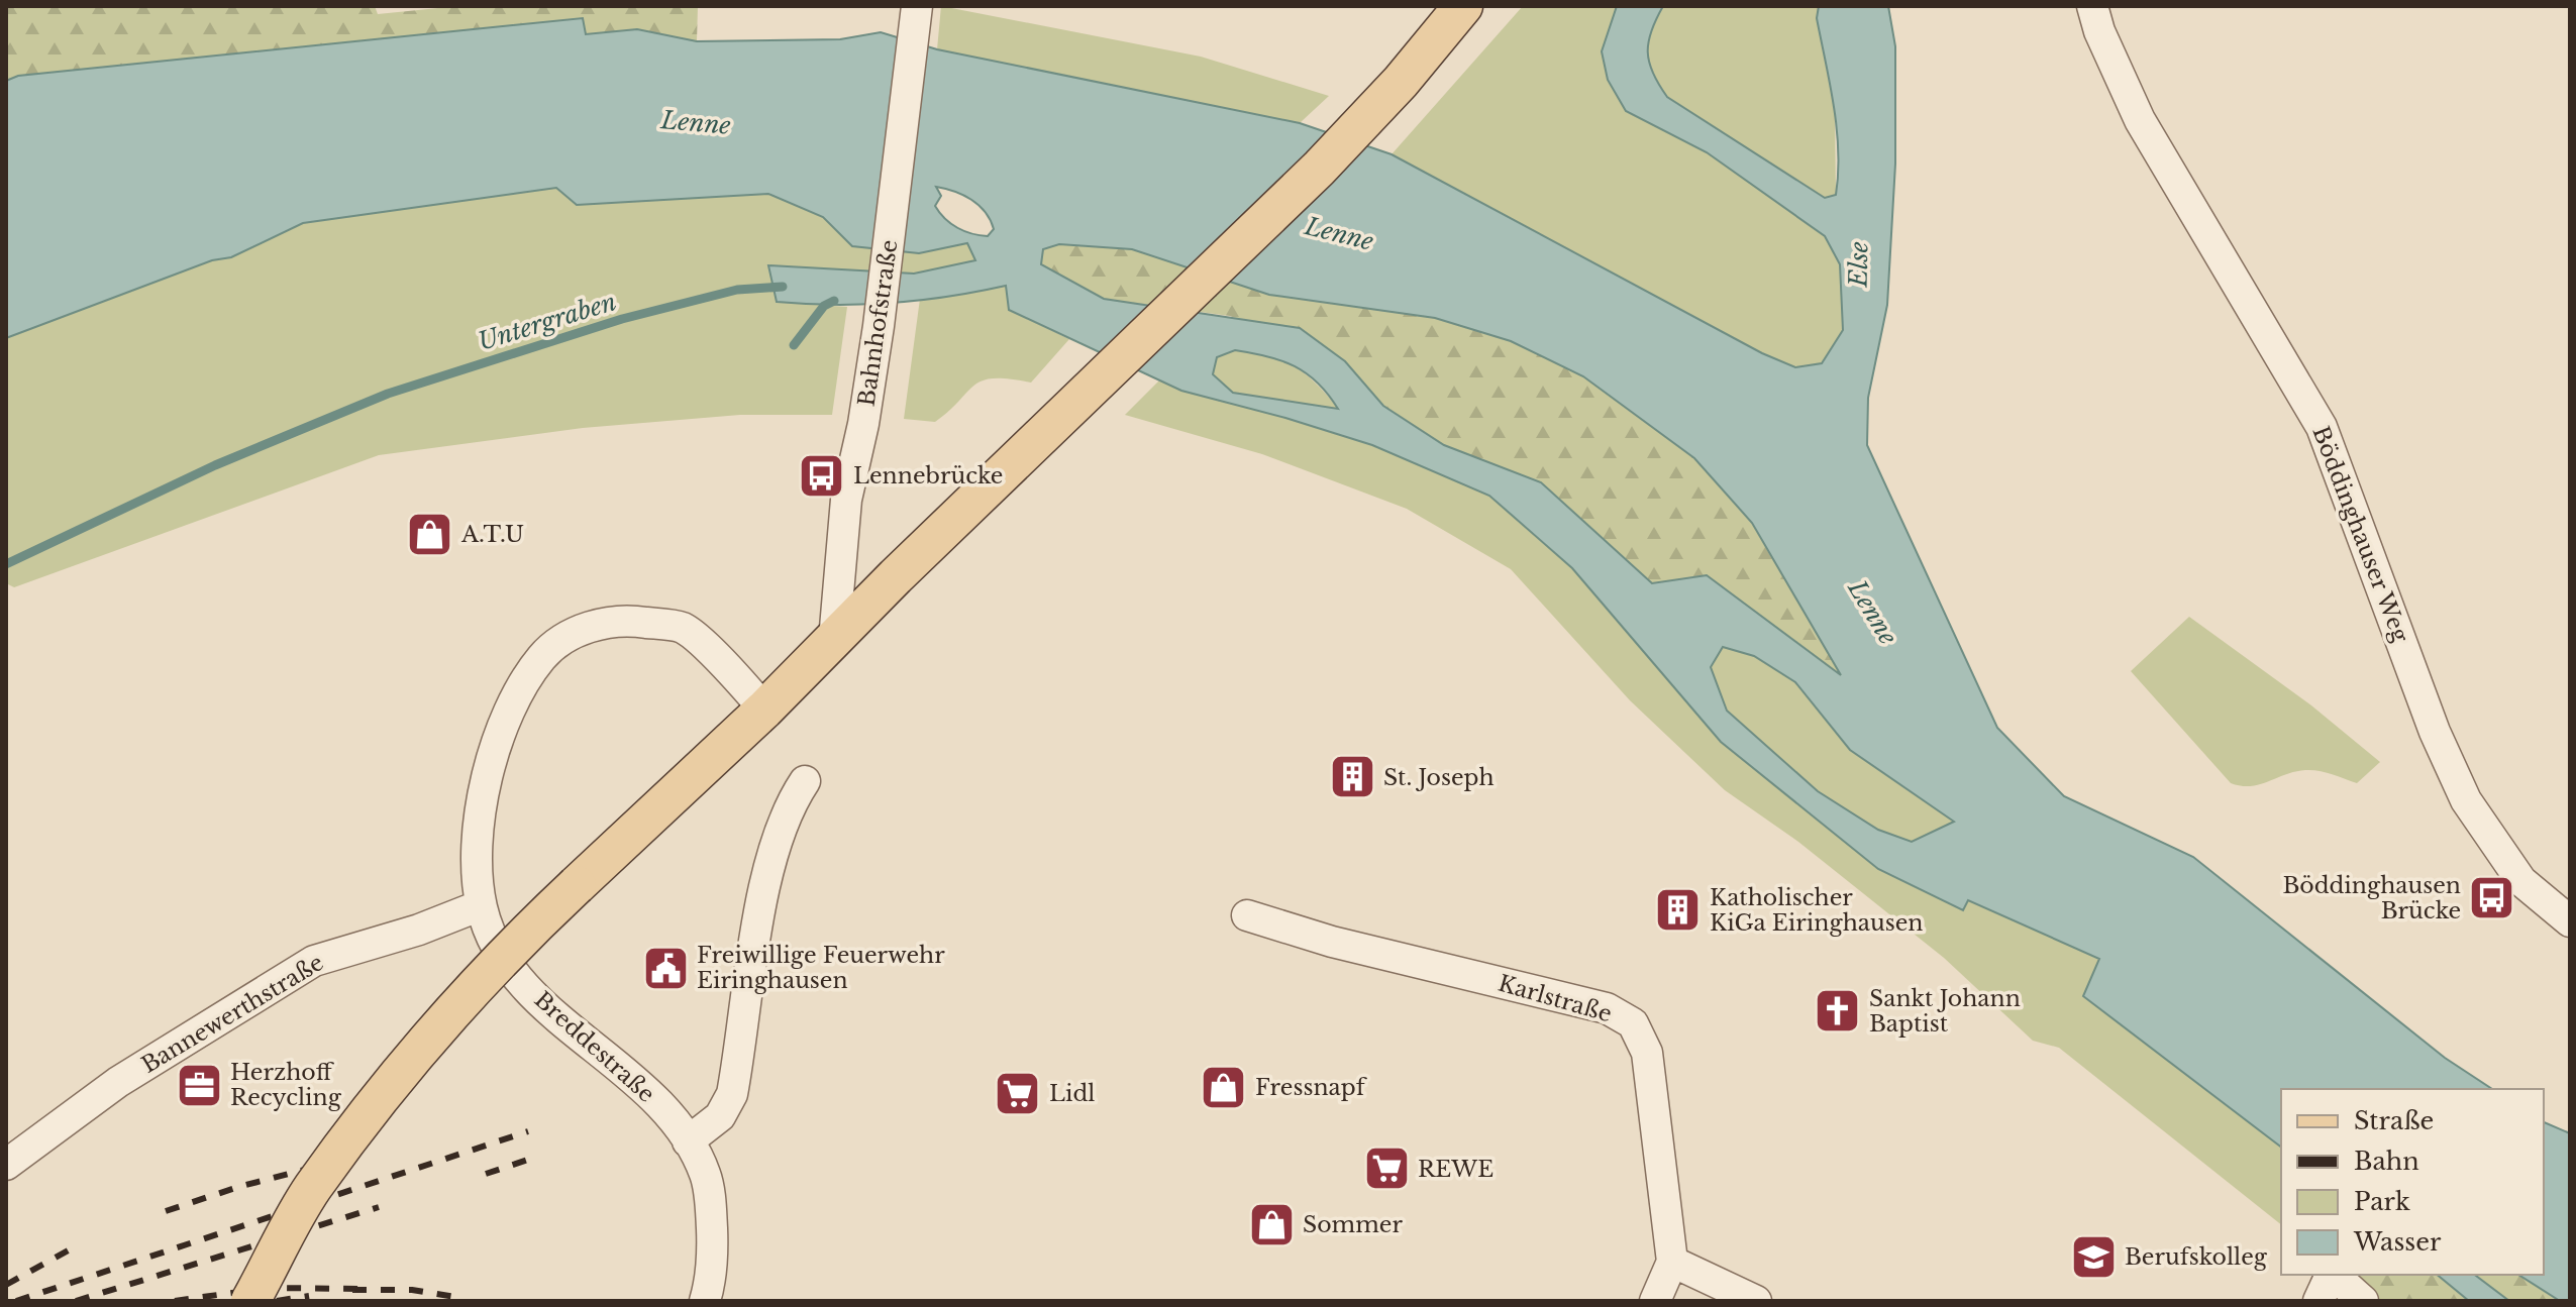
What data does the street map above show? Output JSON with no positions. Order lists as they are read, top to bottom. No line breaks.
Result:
{"streets":{"street":["Bahnhofstraße","Böddinghauser Weg","Karlstraße","Bannewerthstraße","Breddestraße"]},"crossings":[["Bannewerthstraße","Breddestraße"]],"water":["Lenne","Else","Untergraben"],"places":{"bus stop":["Lennebrücke","Böddinghausen Brücke"],"shop":["A.T.U","Fressnapf","Sommer"],"building":["St. Joseph","Katholischer KiGa Eiringhausen"],"public building":["Freiwillige Feuerwehr Eiringhausen"],"church":["Sankt Johann Baptist"],"office":["Herzhoff Recycling"],"supermarket":["Lidl","REWE"],"school or university":["Berufskolleg"]},"legend":["Straße","Bahn","Park","Wasser"]}
